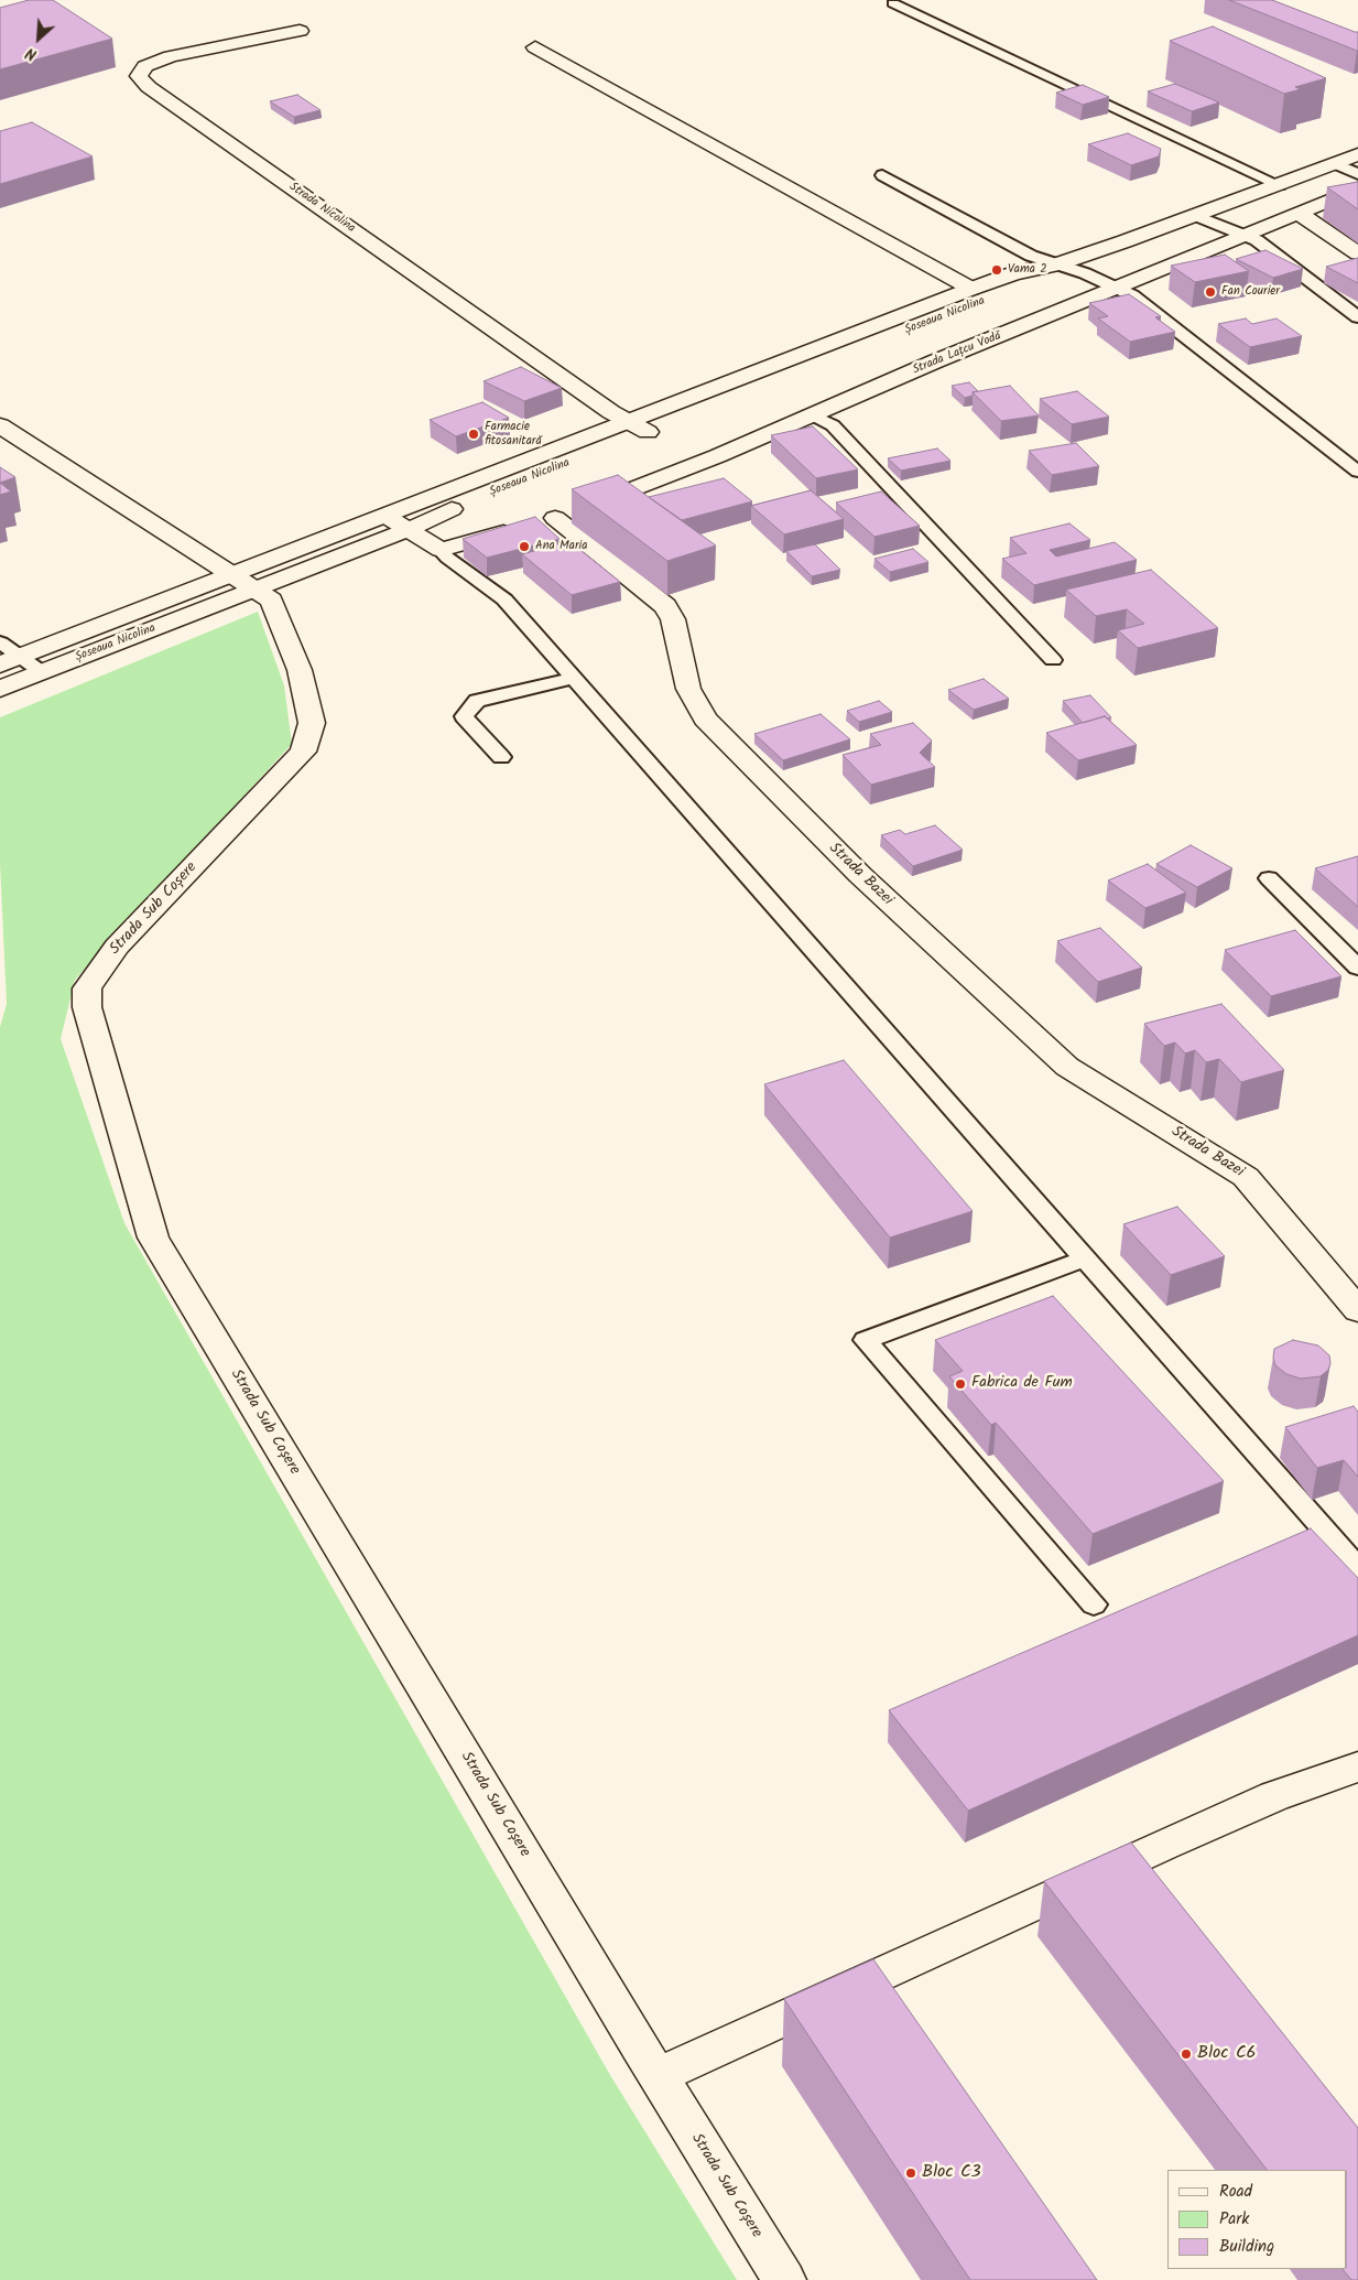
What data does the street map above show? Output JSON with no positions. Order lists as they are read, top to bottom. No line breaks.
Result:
{"streets":{"street":["Strada Nicolina","Șoseaua Nicolina","Strada Lațcu Vodă","Strada Bazei","Strada Sub Coșere"]},"crossings":[["Strada Nicolina","Șoseaua Nicolina"],["Șoseaua Nicolina","Strada Sub Coșere"],["Strada Lațcu Vodă","Strada Bazei"]],"places":["Vama 2","Fan Courier","Farmacie fitosanitară","Ana Maria","Fabrica de Fum","Bloc C6","Bloc C3"],"legend":["Road","Park","Building"],"north":"bottom left"}
